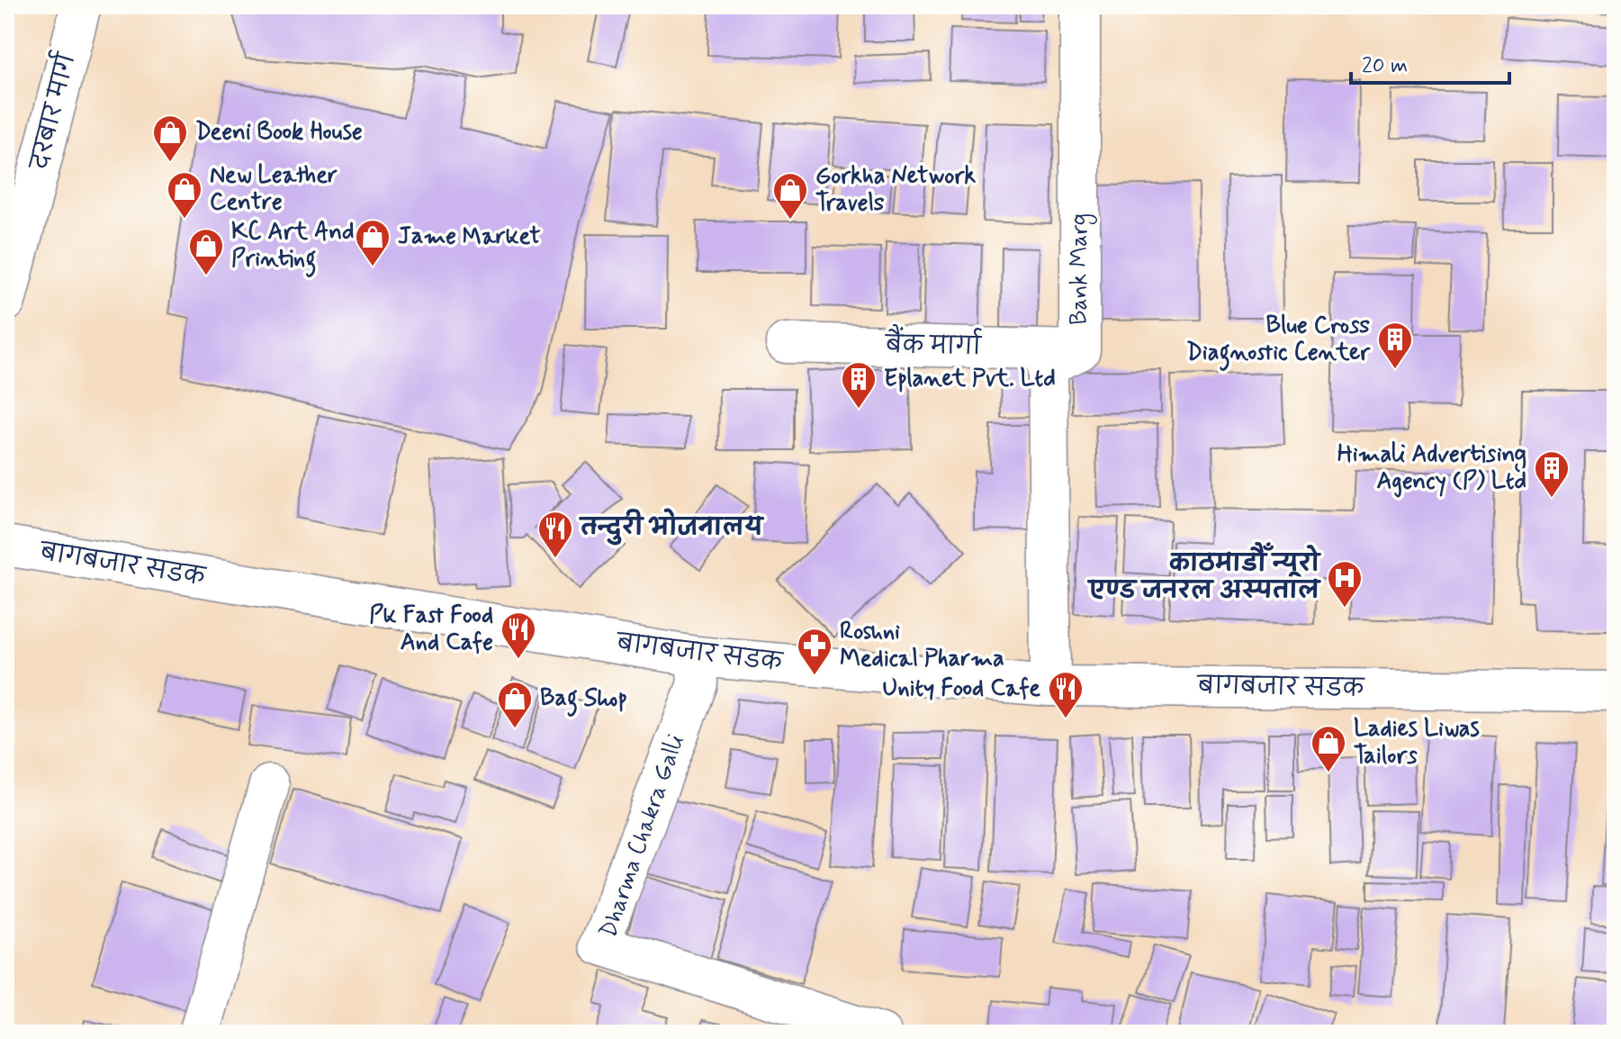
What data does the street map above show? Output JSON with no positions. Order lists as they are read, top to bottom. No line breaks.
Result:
{"streets":{"main road":["दरबार मार्ग","Bank Marg","बैंक मार्गा","बागबजार सडक","Dharma Chakra Galli"]},"crossings":[["Bank Marg","बैंक मार्गा"],["Bank Marg","बागबजार सडक"],["बागबजार सडक","Dharma Chakra Galli"]],"places":{"shop":["Deeni Book House","New Leather Centre","Gorkha Network Travels","Jame Market","KC Art And Printing","Bag Shop","Ladies Liwas Tailors"],"building":["Blue Cross Diagnostic Center","Eplanet Pvt. Ltd","Himali Advertising Agency (P) Ltd"],"restaurant":["तन्दुरी भोजनालय","Pk Fast Food And Cafe","Unity Food Cafe"],"hospital":["काठमाडौँ न्यूरो एण्ड जनरल अस्पताल"],"pharmacy":["Roshni Medical Pharma"]},"scale_bar":"20 m"}
